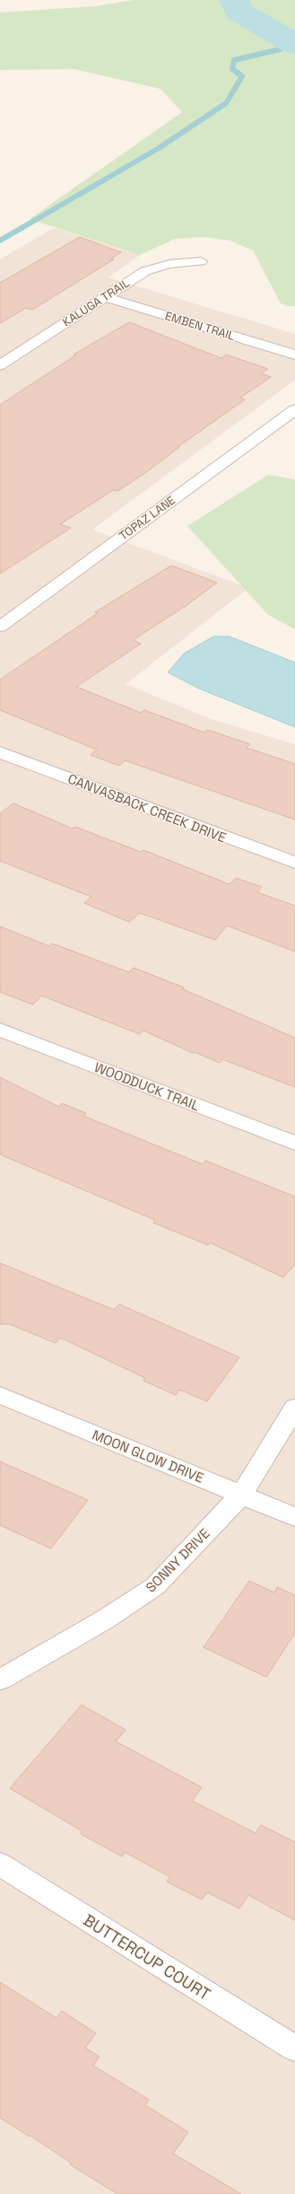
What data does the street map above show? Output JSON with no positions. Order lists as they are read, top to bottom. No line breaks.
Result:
{"streets":{"street":["KALUGA TRAIL","EMBEN TRAIL","TOPAZ LANE","CANVASBACK CREEK DRIVE","WOODDUCK TRAIL","MOON GLOW DRIVE","SONNY DRIVE","BUTTERCUP COURT"]},"crossings":[["KALUGA TRAIL","EMBEN TRAIL"],["MOON GLOW DRIVE","SONNY DRIVE"]]}
